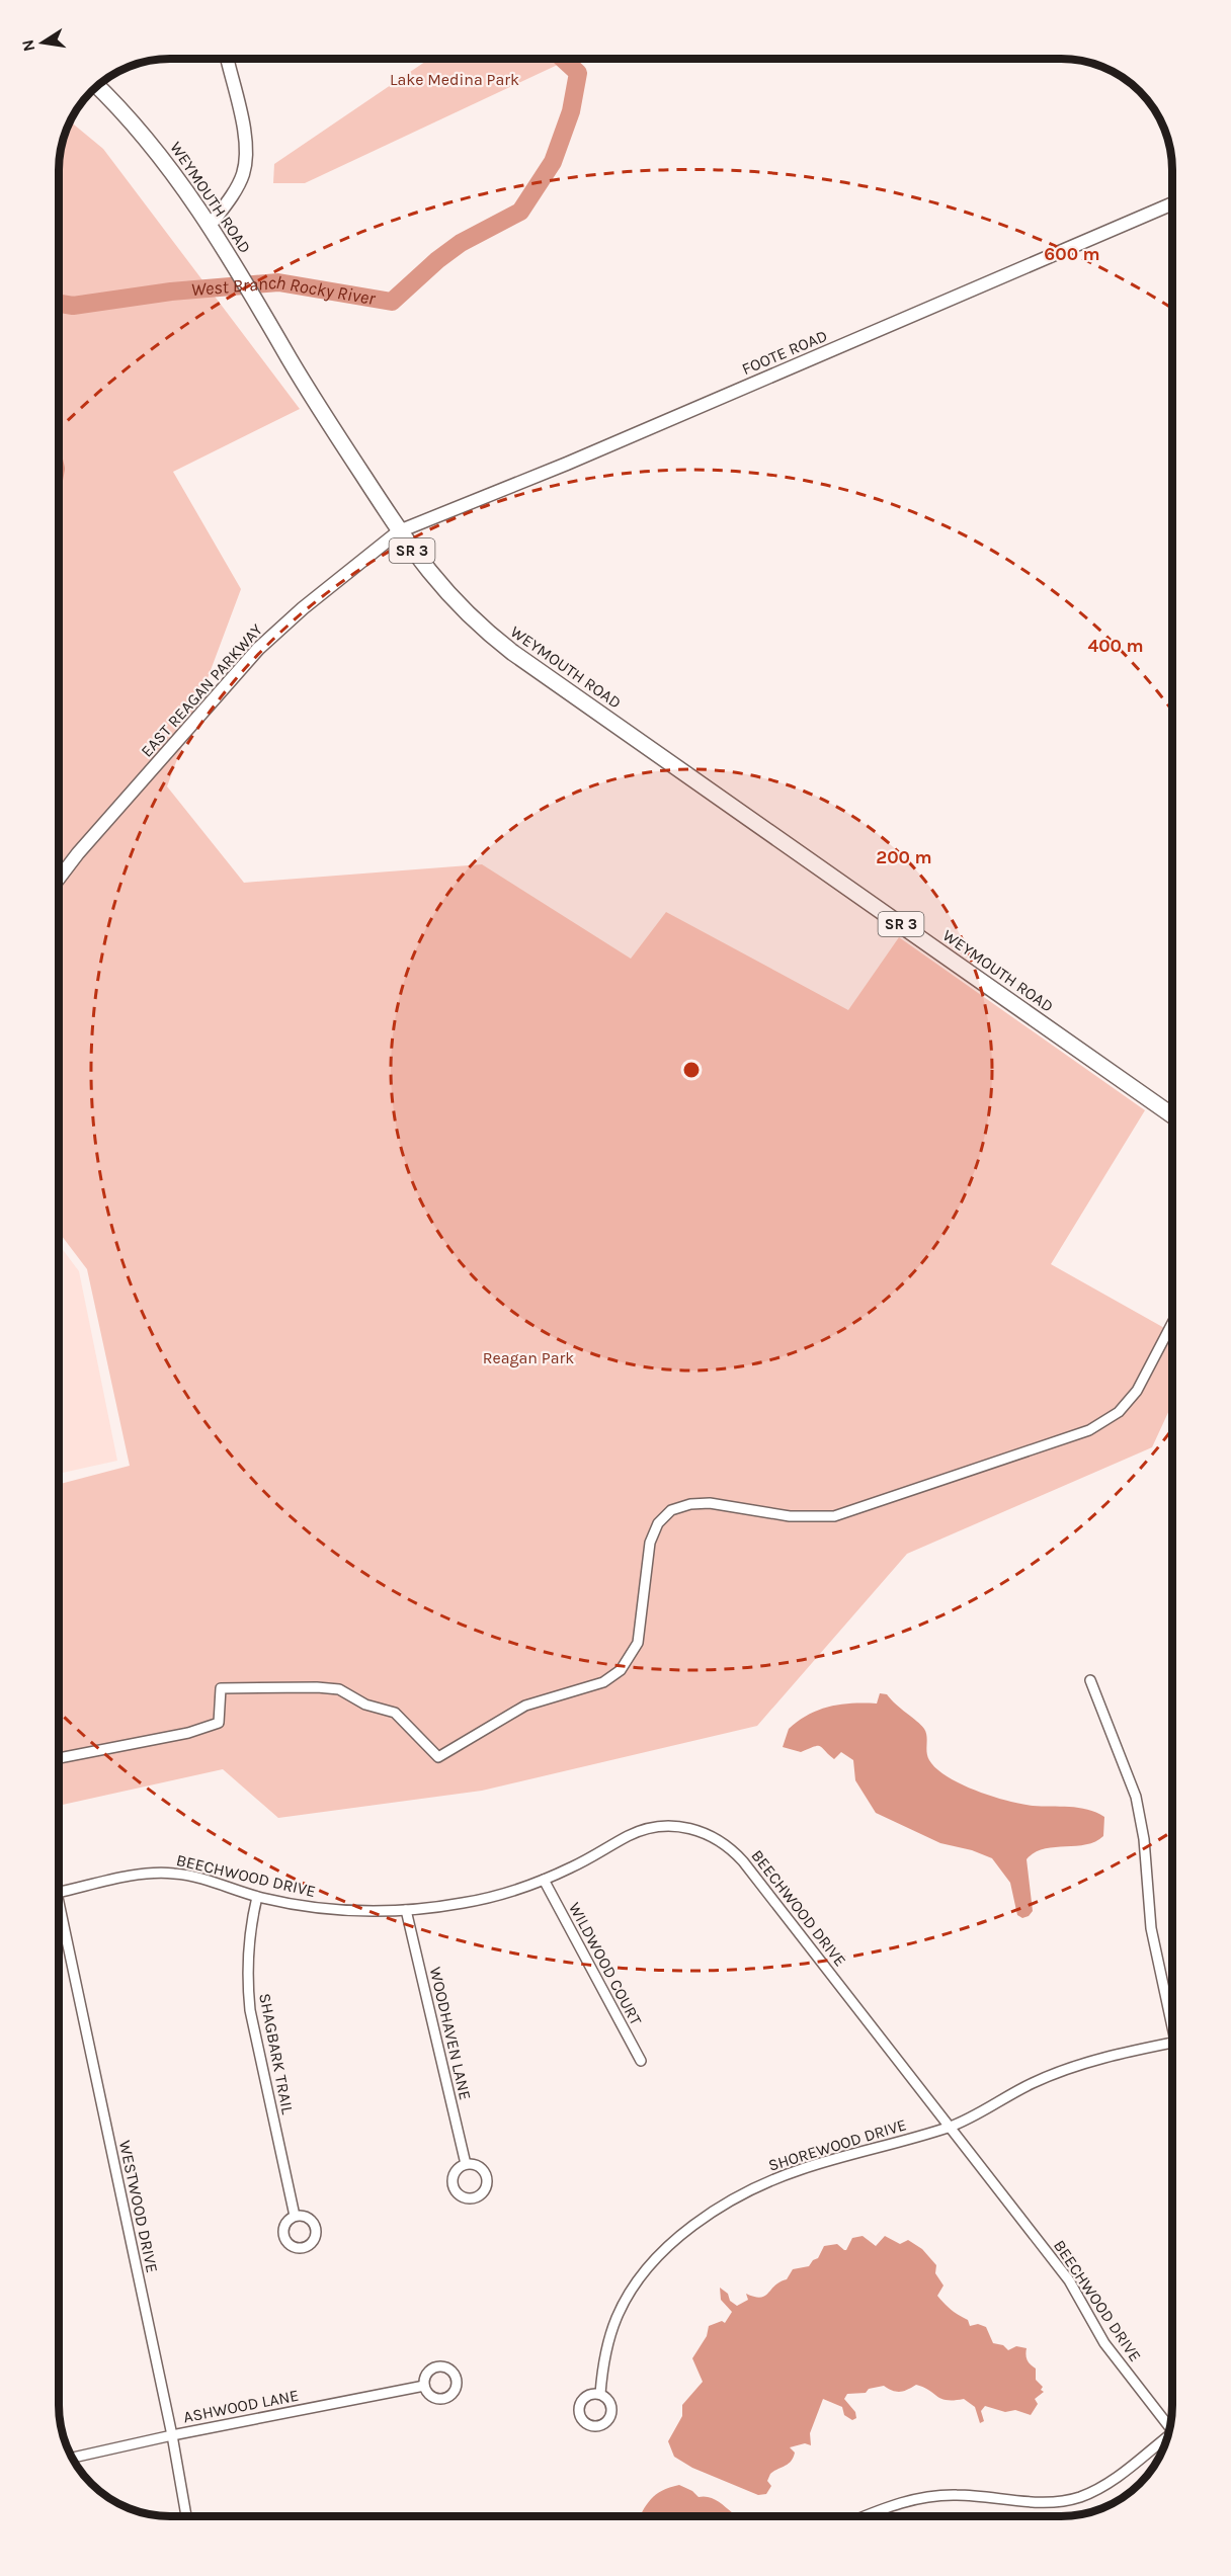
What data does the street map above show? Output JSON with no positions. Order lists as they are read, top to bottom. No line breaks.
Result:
{"streets":{"main road":["WEYMOUTH ROAD","SR 3"],"street":["FOOTE ROAD","EAST REAGAN PARKWAY","BEECHWOOD DRIVE","WILDWOOD COURT","WOODHAVEN LANE","SHAGBARK TRAIL","SHOREWOOD DRIVE","WESTWOOD DRIVE","ASHWOOD LANE"]},"crossings":[["WEYMOUTH ROAD","FOOTE ROAD"],["WEYMOUTH ROAD","EAST REAGAN PARKWAY"],["FOOTE ROAD","EAST REAGAN PARKWAY"],["BEECHWOOD DRIVE","WILDWOOD COURT"],["BEECHWOOD DRIVE","WOODHAVEN LANE"],["BEECHWOOD DRIVE","SHAGBARK TRAIL"],["BEECHWOOD DRIVE","SHOREWOOD DRIVE"],["WESTWOOD DRIVE","ASHWOOD LANE"]],"water":["West Branch Rocky River"],"parks":["Lake Medina Park","Reagan Park"],"north":"left","rings":["600 m","400 m","200 m"]}
